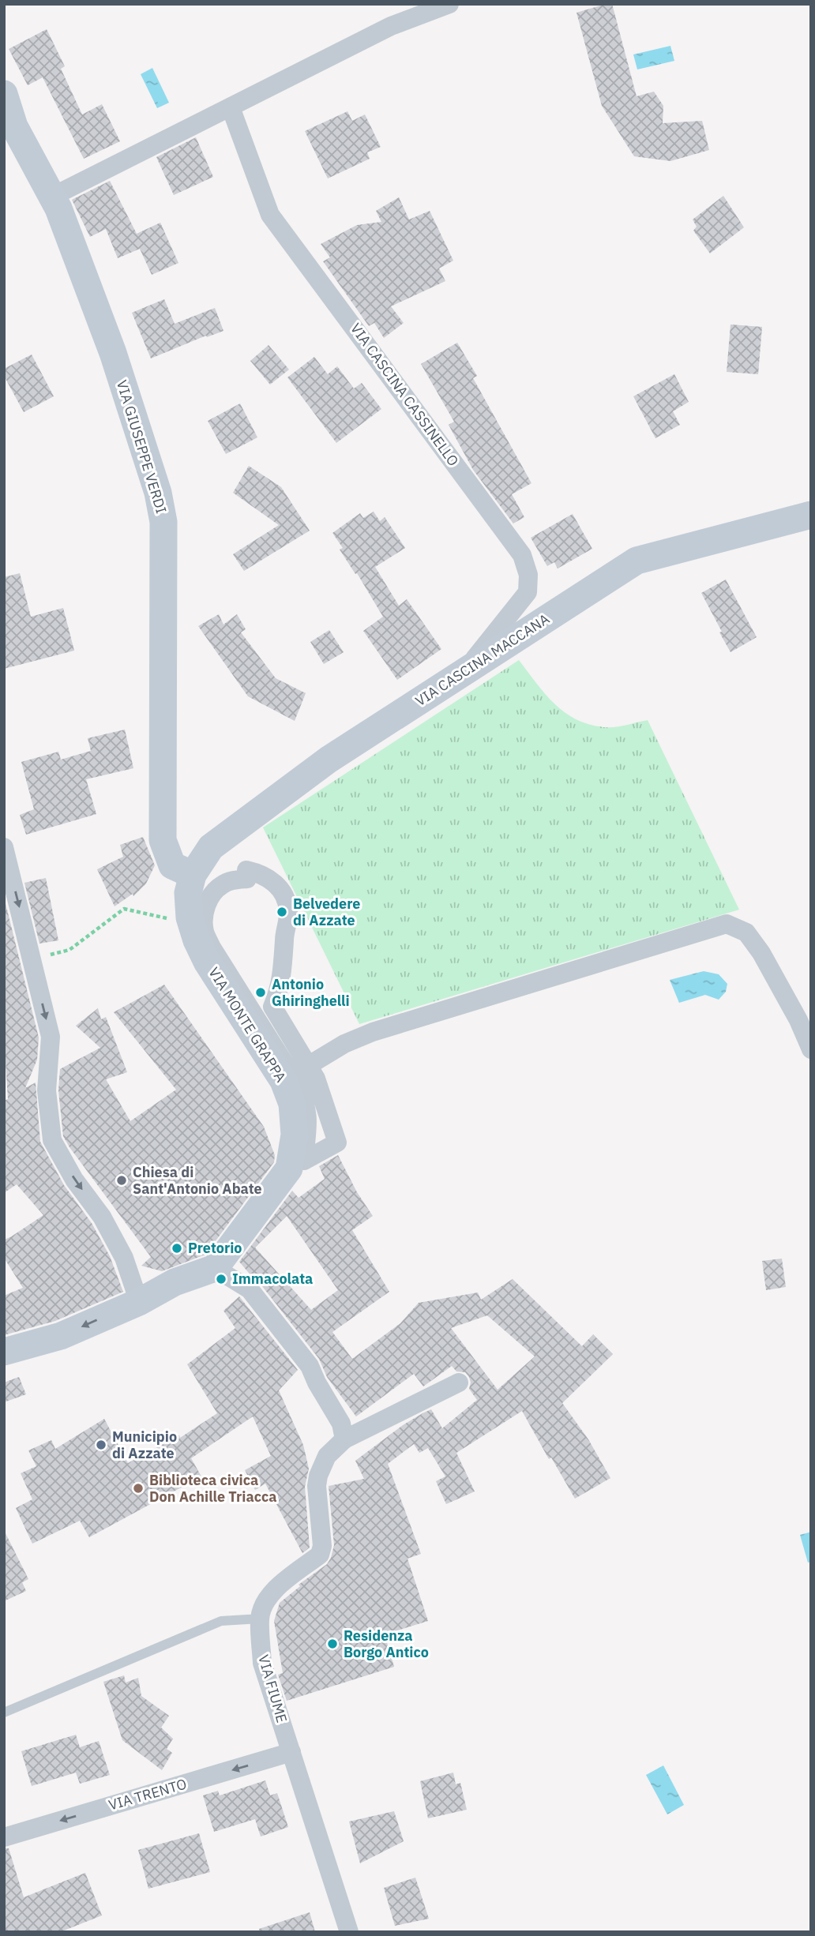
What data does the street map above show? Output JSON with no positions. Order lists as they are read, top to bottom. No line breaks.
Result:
{"streets":{"street":["VIA CASCINA CASSINELLO","VIA GIUSEPPE VERDI","VIA CASCINA MACCANA","VIA MONTE GRAPPA","VIA FIUME","VIA TRENTO"]},"crossings":[["VIA CASCINA CASSINELLO","VIA CASCINA MACCANA"],["VIA GIUSEPPE VERDI","VIA CASCINA MACCANA"],["VIA GIUSEPPE VERDI","VIA MONTE GRAPPA"],["VIA CASCINA MACCANA","VIA MONTE GRAPPA"],["VIA FIUME","VIA TRENTO"]],"one_way":["VIA TRENTO"],"places":["Belvedere di Azzate","Antonio Ghiringhelli","Chiesa di Sant'Antonio Abate","Pretorio","Immacolata","Municipio di Azzate","Biblioteca civica Don Achille Triacca","Residenza Borgo Antico"]}
